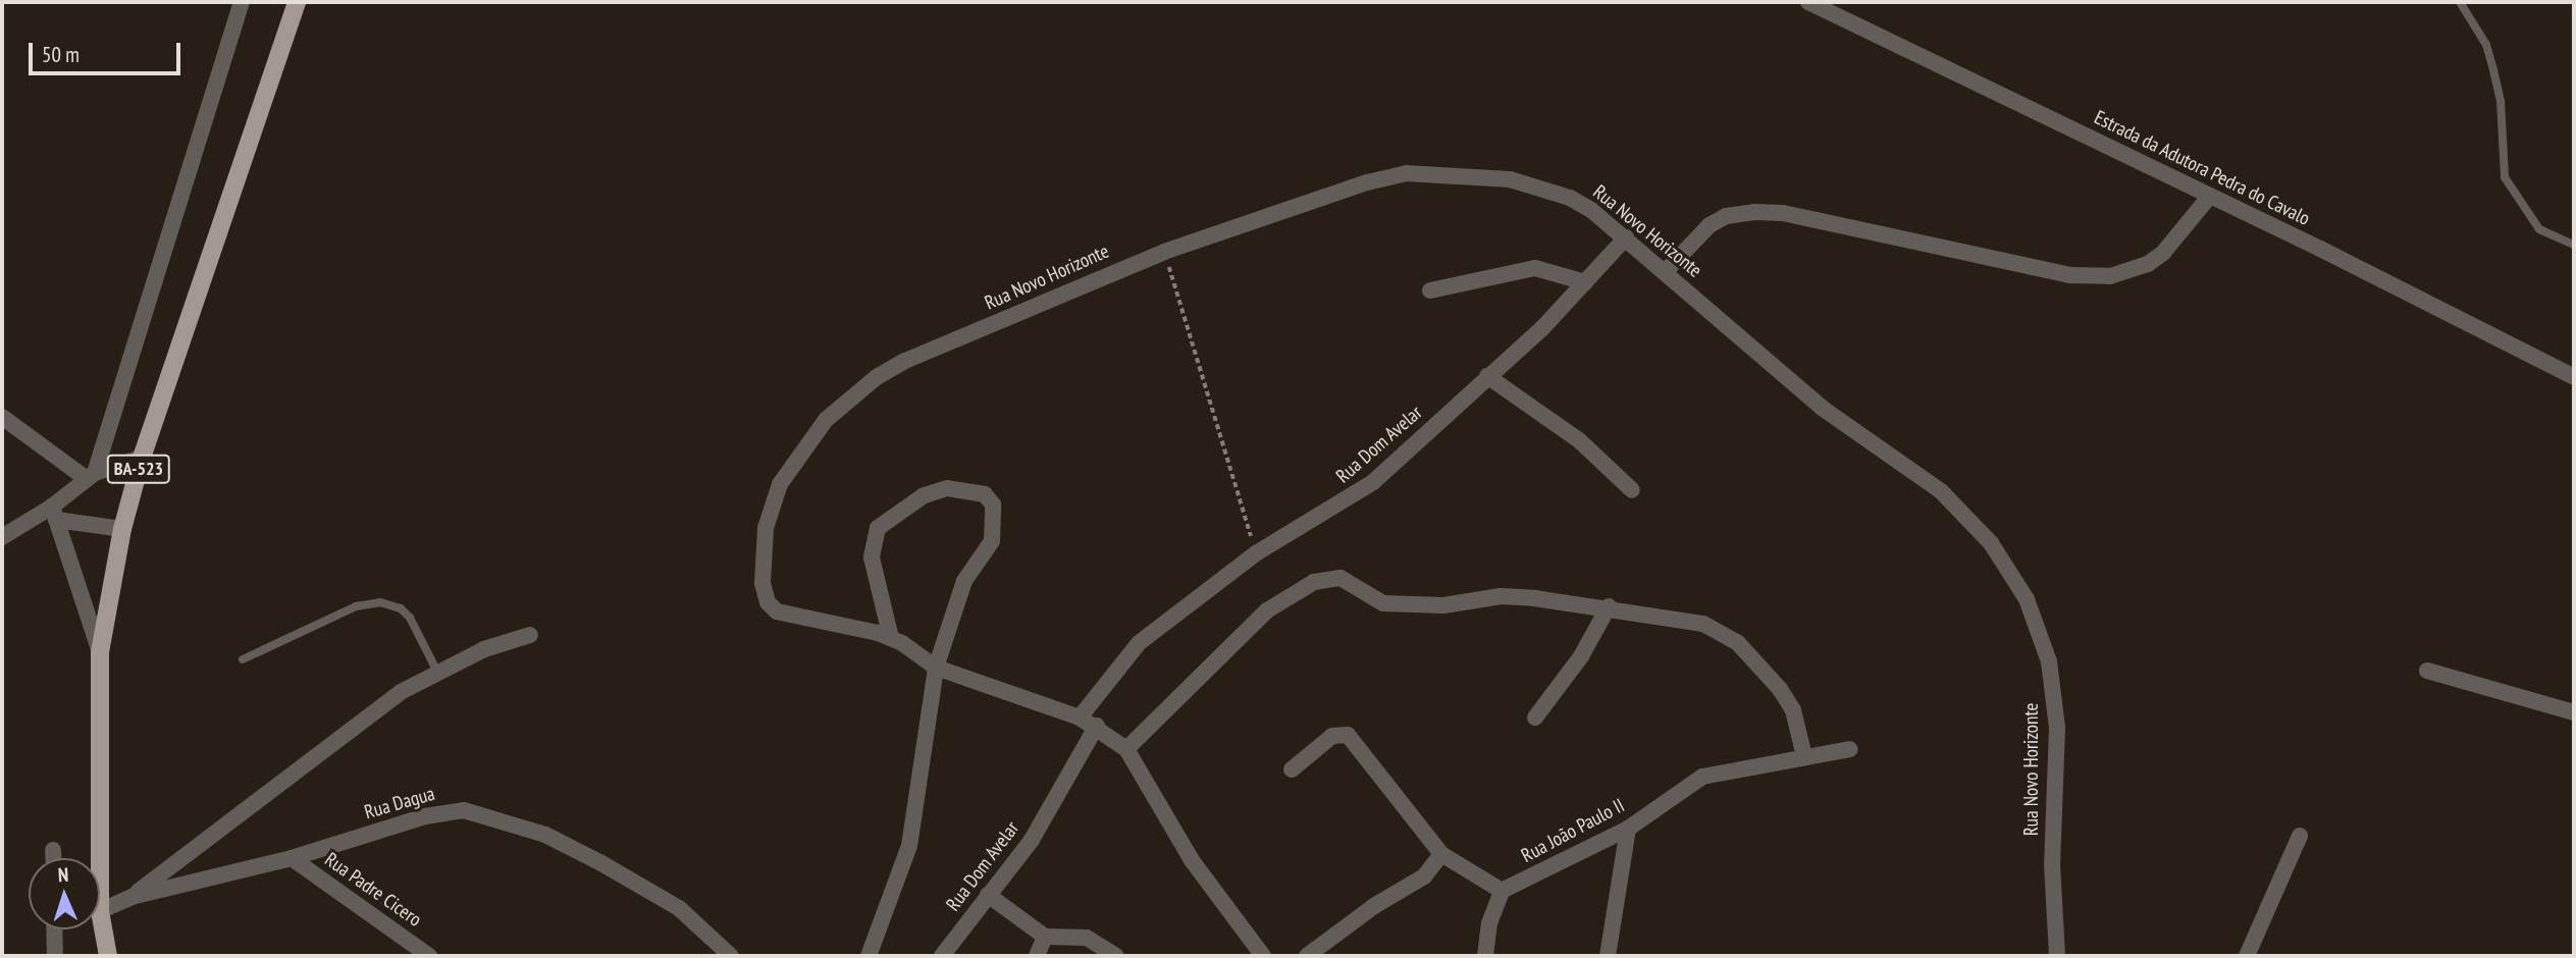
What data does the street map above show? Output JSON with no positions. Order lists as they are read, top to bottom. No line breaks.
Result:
{"streets":{"main road":["BA-523"],"street":["Estrada da Adutora Pedra do Cavalo","Rua Novo Horizonte","Rua Dom Avelar","Rua Dagua","Rua João Paulo II","Rua Padre Cicero"]},"crossings":[["Rua Novo Horizonte","Rua Dom Avelar"],["BA-523","Rua Dagua"],["Rua Dagua","Rua Padre Cicero"]],"scale_bar":"50 m","north":"top"}
